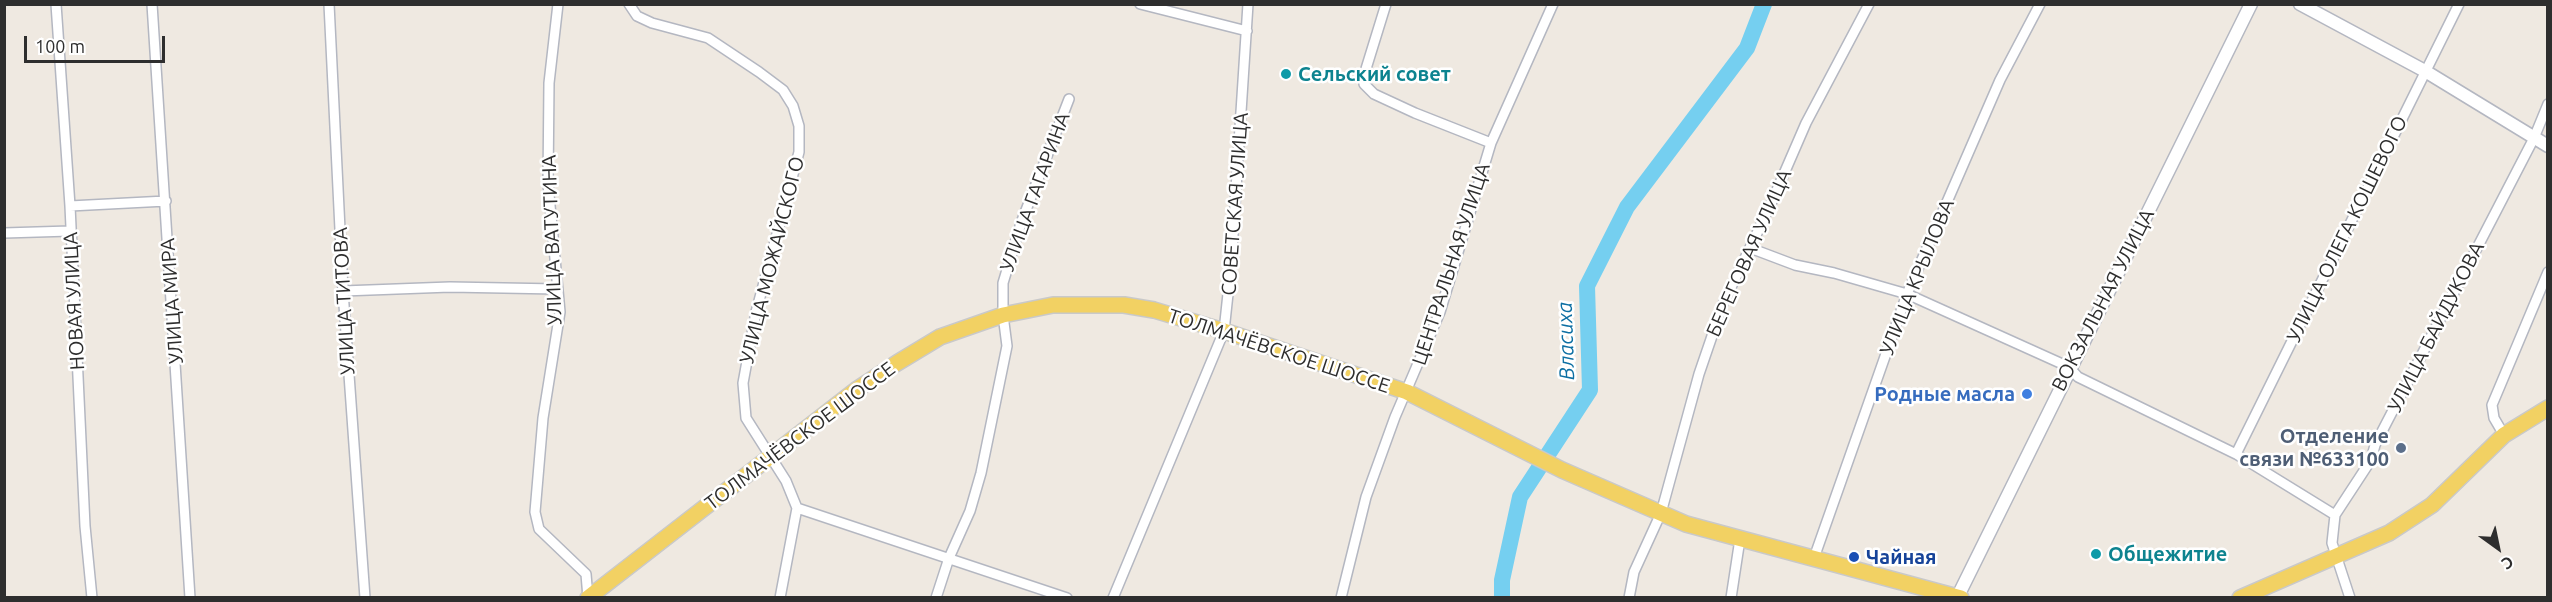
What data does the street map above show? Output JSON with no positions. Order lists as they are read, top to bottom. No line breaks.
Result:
{"streets":{"main road":["ТОЛМАЧЁВСКОЕ ШОССЕ"],"street":["УЛИЦА ГАГАРИНА","СОВЕТСКАЯ УЛИЦА","УЛИЦА ОЛЕГА КОШЕВОГО","УЛИЦА ВАТУТИНА","БЕРЕГОВАЯ УЛИЦА","УЛИЦА МОЖАЙСКОГО","ЦЕНТРАЛЬНАЯ УЛИЦА","УЛИЦА КРЫЛОВА","ВОКЗАЛЬНАЯ УЛИЦА","НОВАЯ УЛИЦА","УЛИЦА МИРА","УЛИЦА ТИТОВА","УЛИЦА БАЙДУКОВА"]},"crossings":[["УЛИЦА ГАГАРИНА","ТОЛМАЧЁВСКОЕ ШОССЕ"],["СОВЕТСКАЯ УЛИЦА","ТОЛМАЧЁВСКОЕ ШОССЕ"],["УЛИЦА ВАТУТИНА","ТОЛМАЧЁВСКОЕ ШОССЕ"],["БЕРЕГОВАЯ УЛИЦА","ТОЛМАЧЁВСКОЕ ШОССЕ"],["УЛИЦА МОЖАЙСКОГО","ТОЛМАЧЁВСКОЕ ШОССЕ"],["ЦЕНТРАЛЬНАЯ УЛИЦА","ТОЛМАЧЁВСКОЕ ШОССЕ"],["УЛИЦА КРЫЛОВА","ТОЛМАЧЁВСКОЕ ШОССЕ"],["ВОКЗАЛЬНАЯ УЛИЦА","ТОЛМАЧЁВСКОЕ ШОССЕ"]],"water":["Власиха"],"places":["Сельский совет","Родные масла","Отделение связи №633100","Общежитие","Чайная"],"scale_bar":"100 m","north":"bottom right"}
